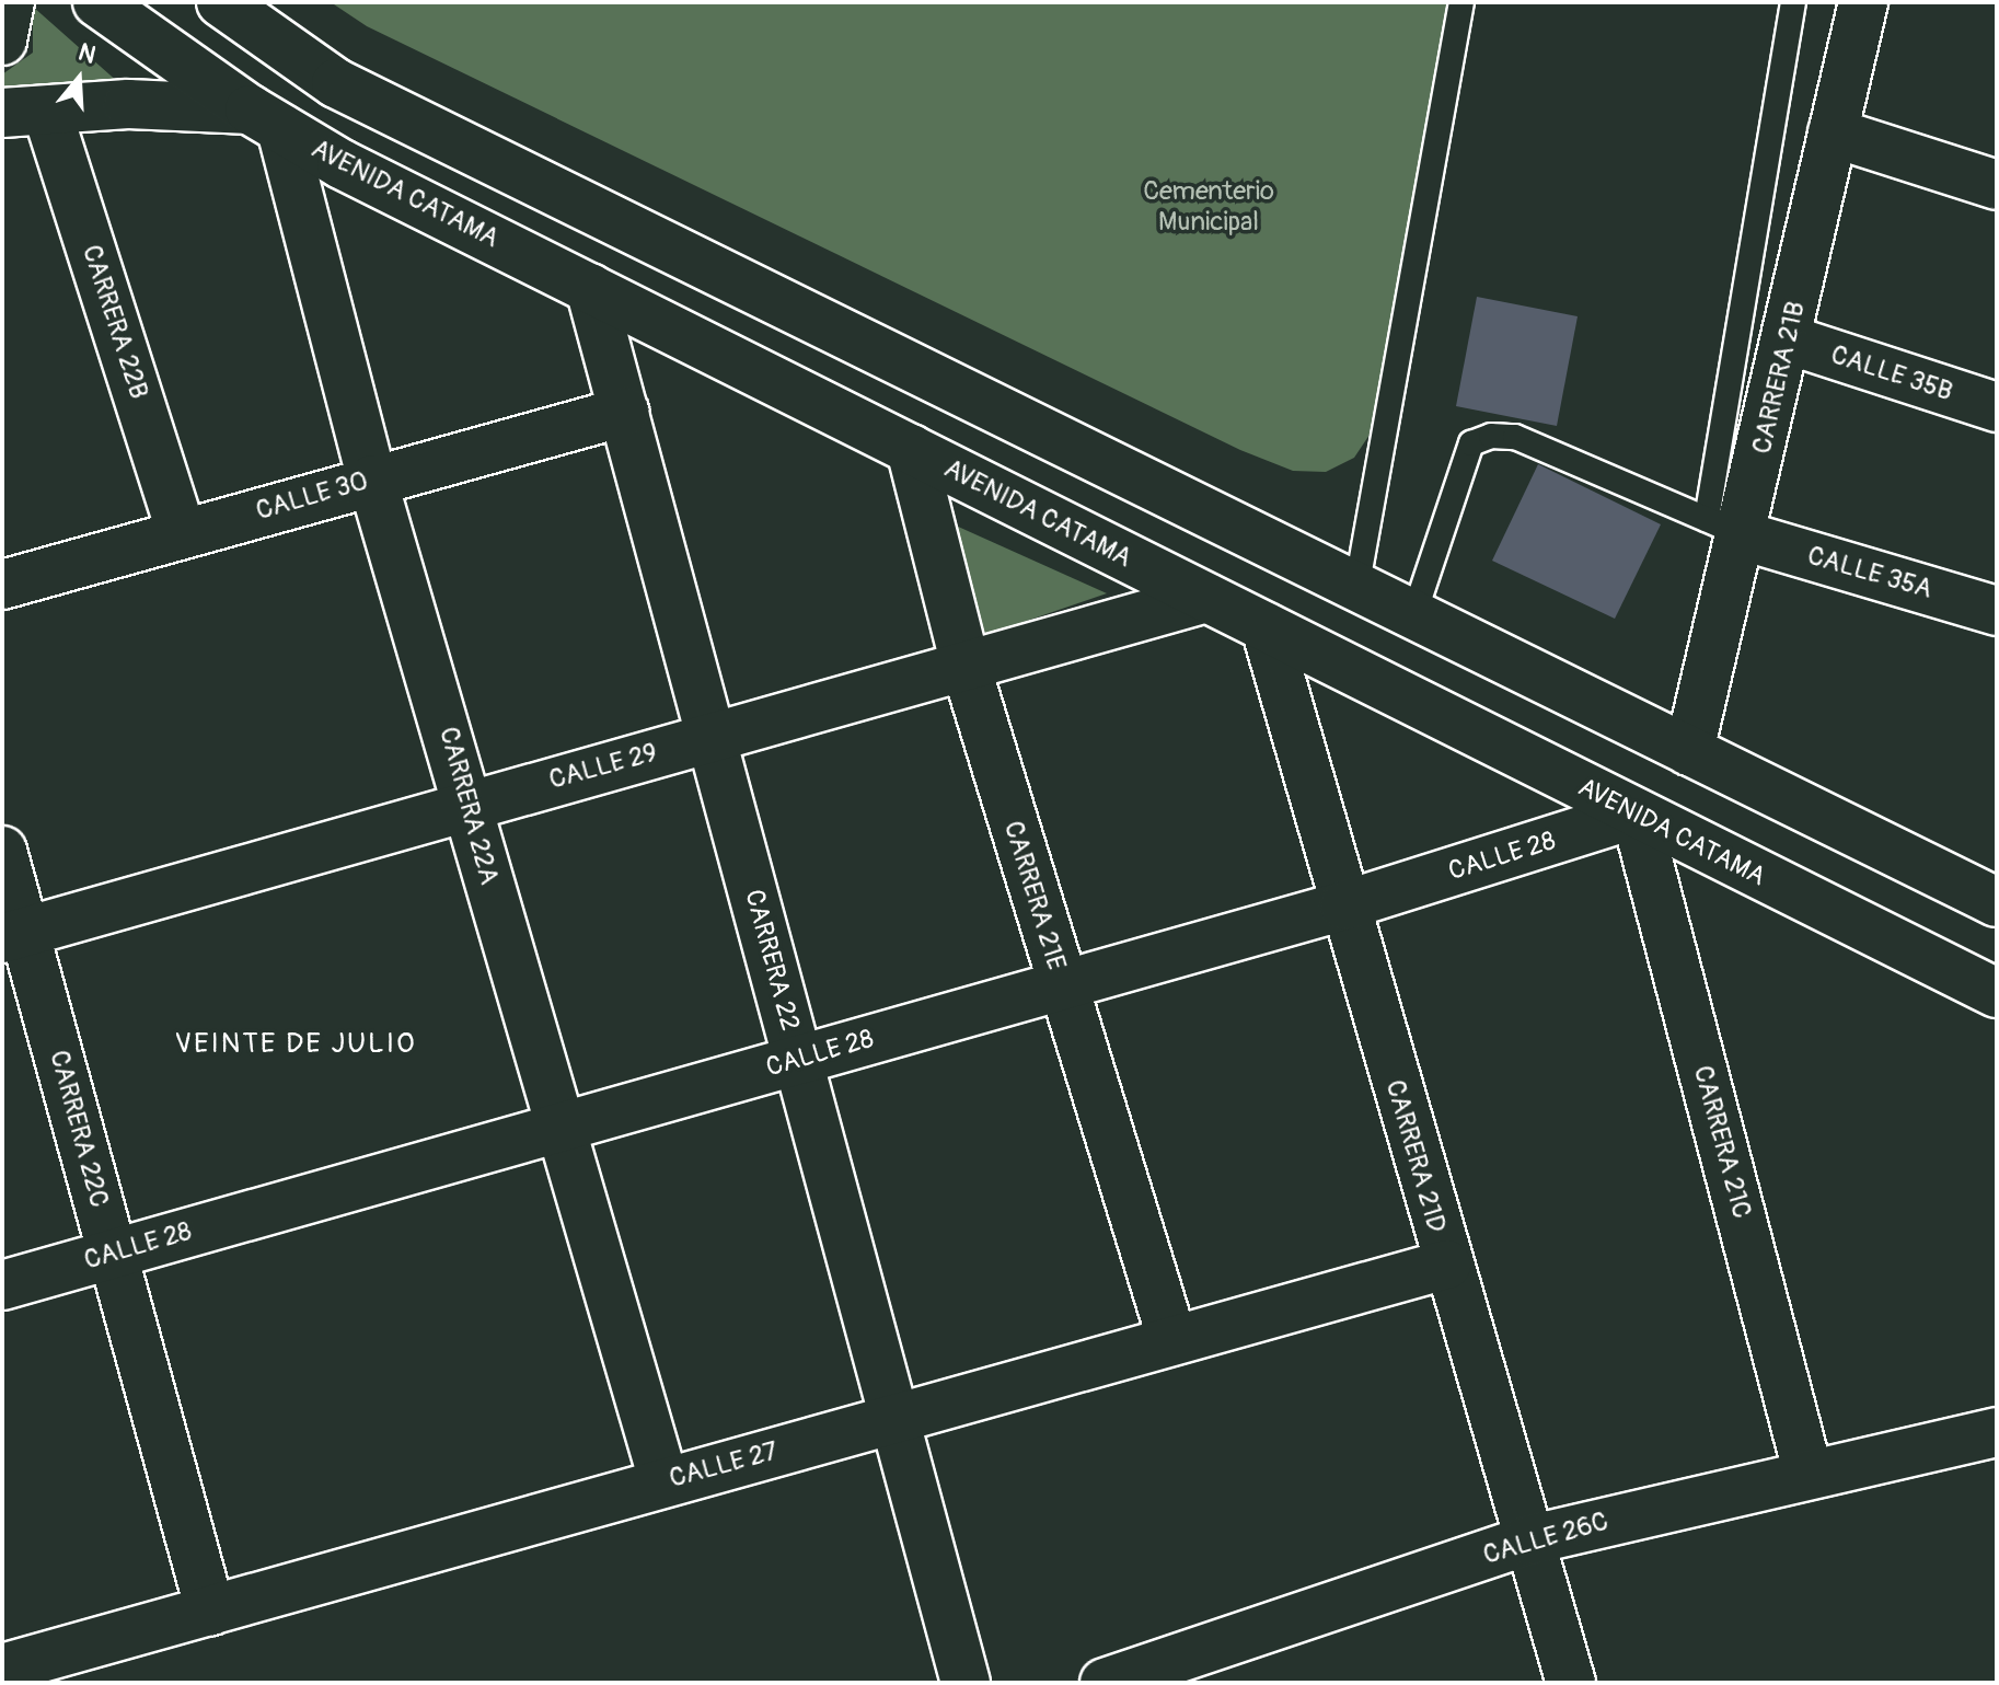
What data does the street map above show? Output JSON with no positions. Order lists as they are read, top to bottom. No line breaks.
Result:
{"streets":{"street":["AVENIDA CATAMA","CARRERA 22B","CALLE 35B","CARRERA 21B","CALLE 30","CALLE 35A","CALLE 29","CARRERA 22A","CALLE 28","CARRERA 21E","CARRERA 22","CARRERA 22C","CARRERA 21C","CARRERA 21D","CALLE 27","CALLE 26C"]},"crossings":[["AVENIDA CATAMA","CALLE 29"],["AVENIDA CATAMA","CARRERA 22A"],["AVENIDA CATAMA","CALLE 28"],["AVENIDA CATAMA","CARRERA 21E"],["AVENIDA CATAMA","CARRERA 22"],["AVENIDA CATAMA","CARRERA 21C"],["AVENIDA CATAMA","CARRERA 21D"],["CARRERA 22B","CALLE 30"],["CALLE 35B","CARRERA 21B"],["CARRERA 21B","CALLE 35A"],["CALLE 30","CARRERA 22A"],["CALLE 30","CARRERA 22"],["CALLE 29","CARRERA 22A"],["CALLE 29","CARRERA 21E"],["CALLE 29","CARRERA 22"],["CALLE 29","CARRERA 22C"],["CARRERA 22A","CALLE 28"],["CARRERA 22A","CALLE 27"],["CALLE 28","CARRERA 21E"],["CALLE 28","CARRERA 22"],["CALLE 28","CARRERA 22C"],["CALLE 28","CARRERA 21C"],["CALLE 28","CARRERA 21D"],["CARRERA 21E","CALLE 27"],["CARRERA 22","CALLE 27"],["CARRERA 22C","CALLE 27"],["CARRERA 21C","CALLE 26C"],["CARRERA 21D","CALLE 27"],["CARRERA 21D","CALLE 26C"]],"districts":["VEINTE DE JULIO"],"parks":["Cementerio Municipal"],"north":"top"}
